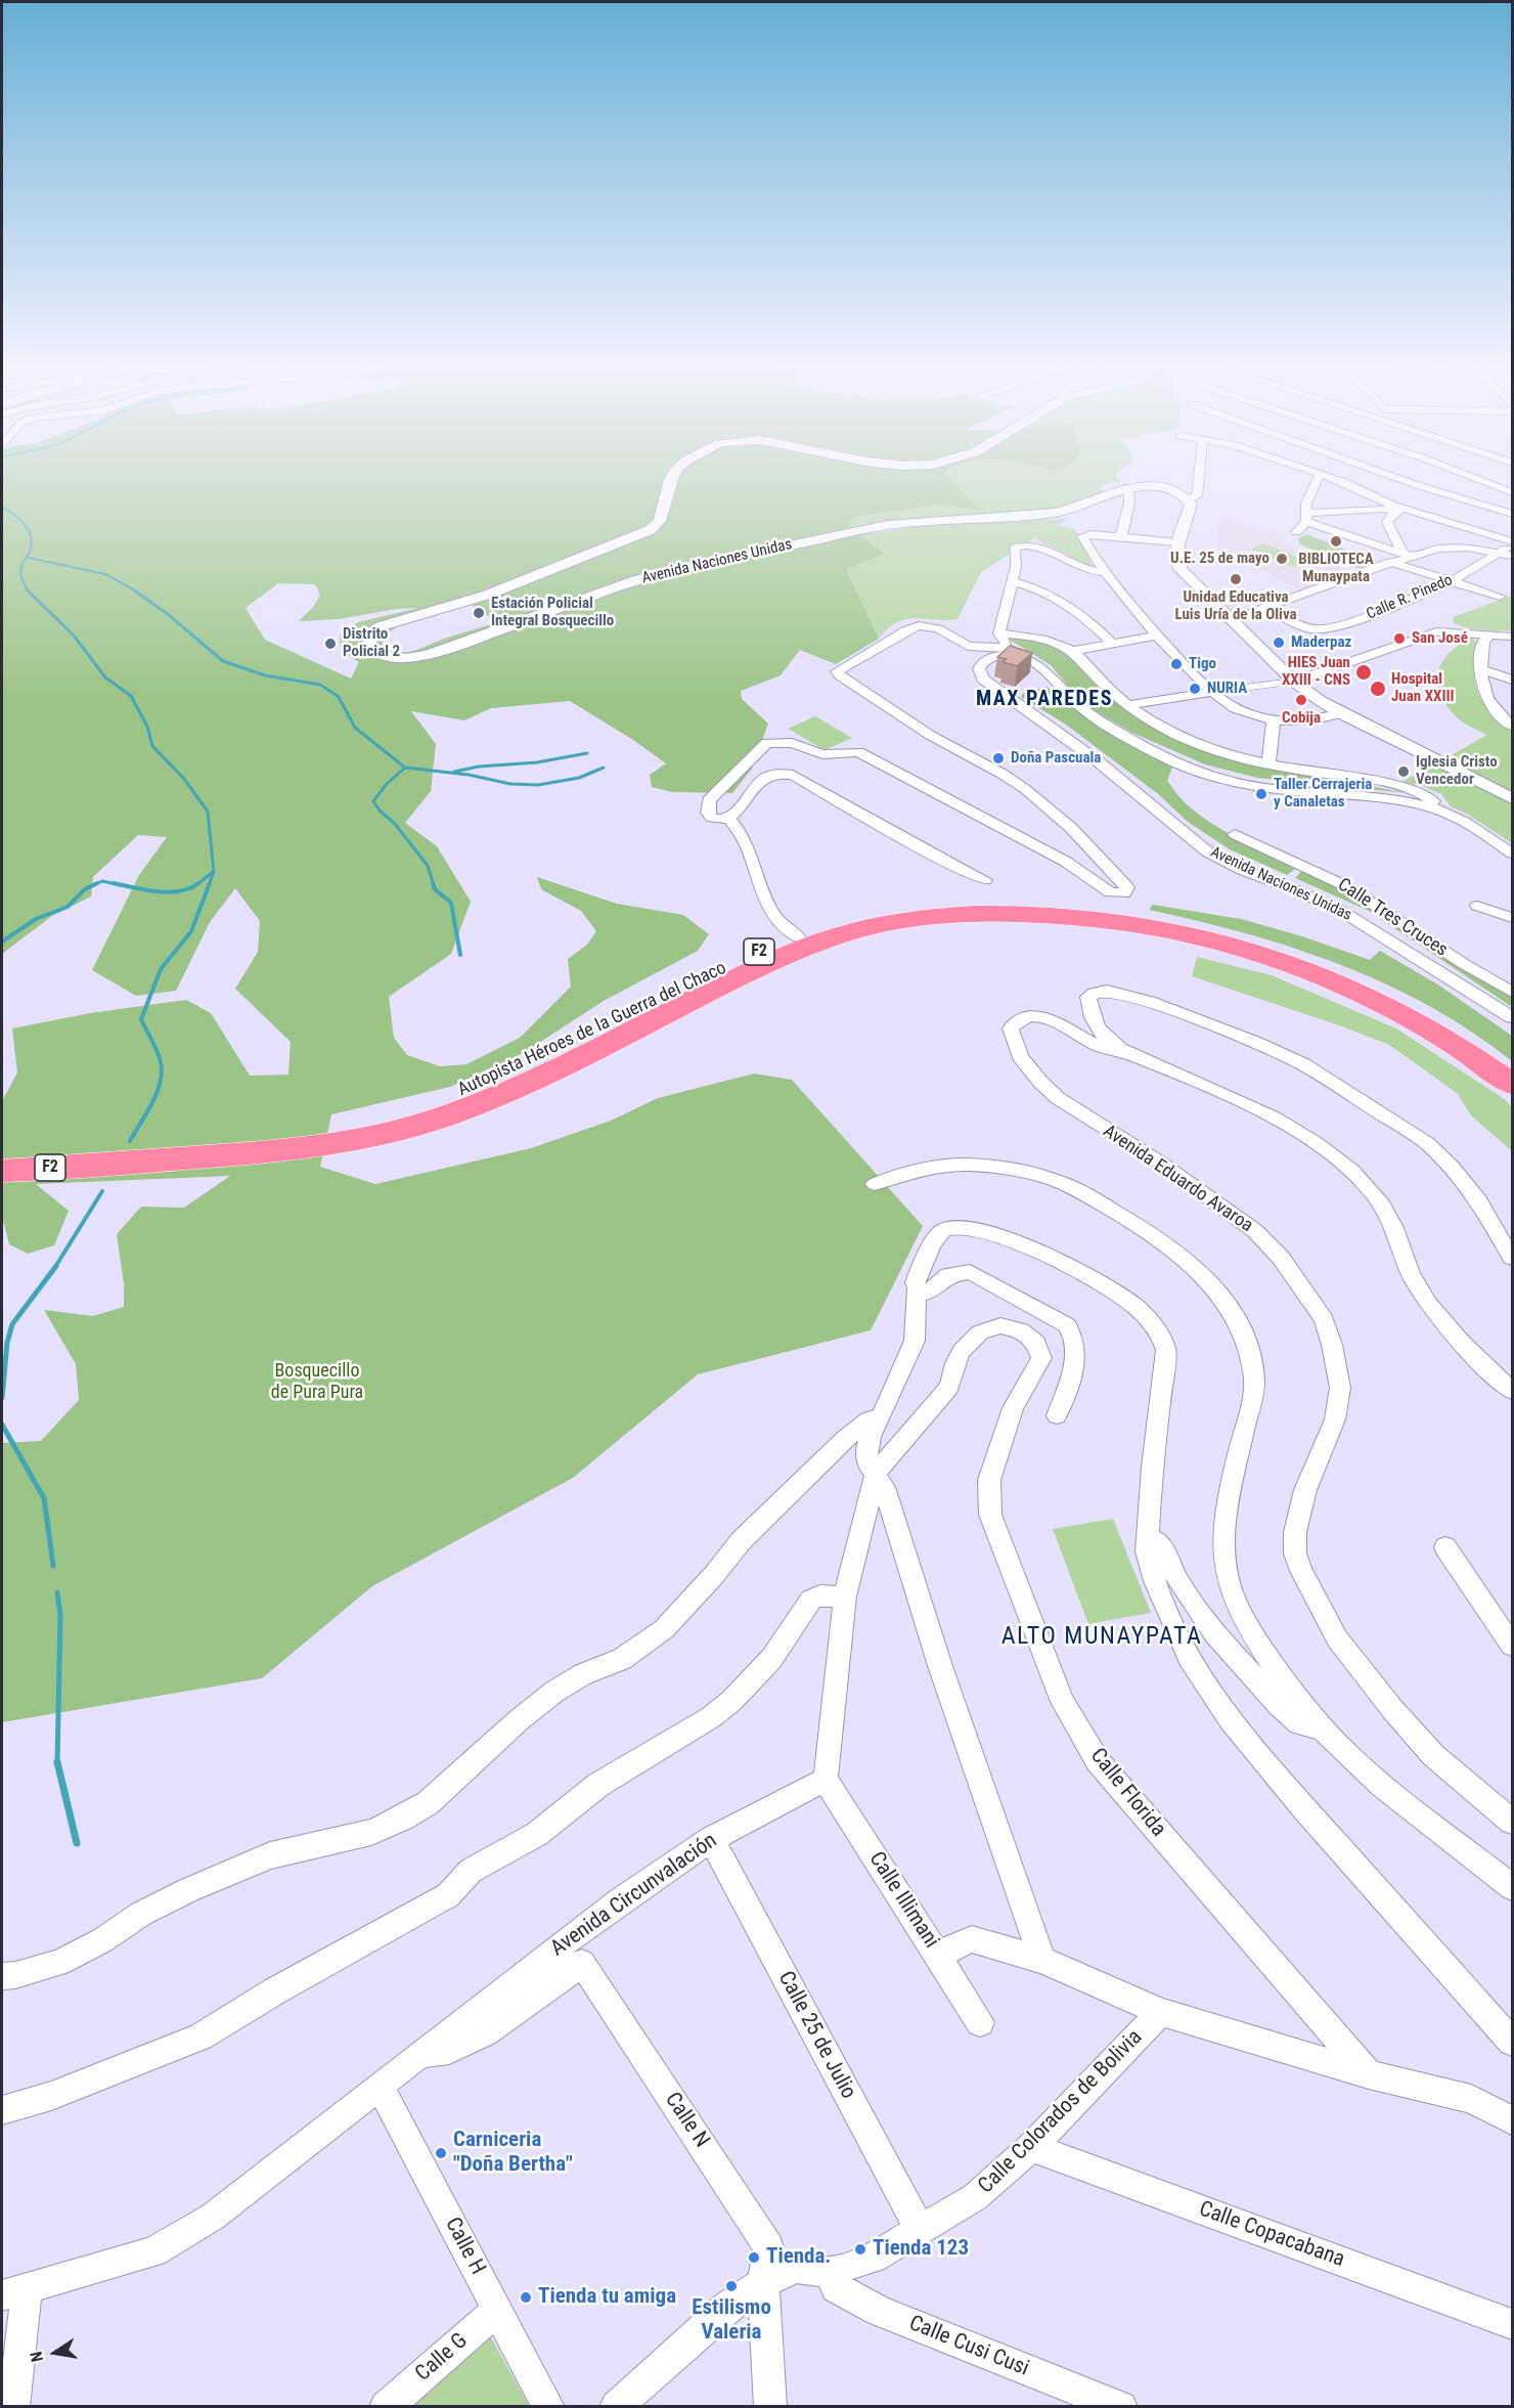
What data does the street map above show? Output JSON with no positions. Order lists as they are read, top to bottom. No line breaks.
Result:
{"streets":{"highway":["F2","Autopista Héroes de la Guerra del Chaco"],"street":["Avenida Naciones Unidas","Calle R. Pinedo","Calle Tres Cruces","Avenida Eduardo Avaroa","Calle Florida","Avenida Circunvalación","Calle Illimani","Calle 25 de Julio","Calle Colorados de Bolivia","Calle N","Calle Copacabana","Calle H","Calle Cusi Cusi","Calle G"]},"crossings":[["Avenida Circunvalación","Calle Illimani"],["Avenida Circunvalación","Calle 25 de Julio"],["Avenida Circunvalación","Calle N"],["Avenida Circunvalación","Calle H"],["Calle 25 de Julio","Calle Colorados de Bolivia"],["Calle Colorados de Bolivia","Calle N"],["Calle Colorados de Bolivia","Calle Copacabana"],["Calle Colorados de Bolivia","Calle Cusi Cusi"],["Calle H","Calle G"]],"districts":["MAX PAREDES","ALTO MUNAYPATA"],"parks":["Bosquecillo de Pura Pura"],"places":["BIBLIOTECA Munaypata","U.E. 25 de mayo","Unidad Educativa Luis Uría de la Oliva","Estación Policial Integral Bosquecillo","San José","Maderpaz","Distrito Policial 2","Tigo","HIES Juan XXIII - CNS","NURIA","Hospital Juan XXIII","Cobija","Doña Pascuala","Iglesia Cristo Vencedor","Taller Cerrajeria y Canaletas","Carniceria \"Doña Bertha\"","Tienda 123","Tienda.","Estilismo Valeria","Tienda tu amiga"],"north":"left"}
